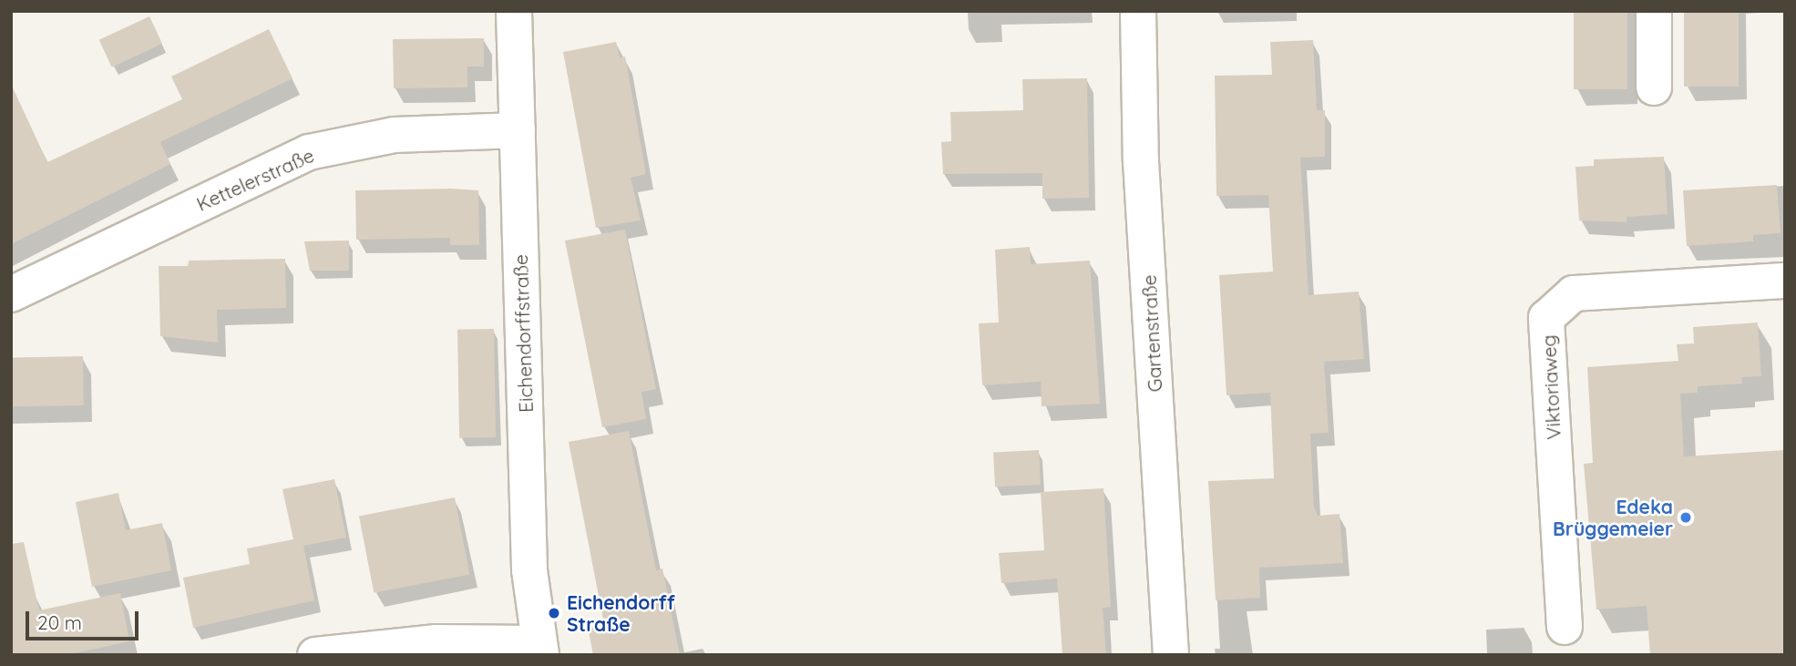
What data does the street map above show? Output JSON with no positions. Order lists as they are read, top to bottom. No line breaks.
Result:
{"streets":{"street":["Kettelerstraße","Eichendorffstraße","Gartenstraße","Viktoriaweg"]},"crossings":[["Kettelerstraße","Eichendorffstraße"]],"places":["Edeka Brüggemeier","Eichendorff Straße"],"scale_bar":"20 m"}
